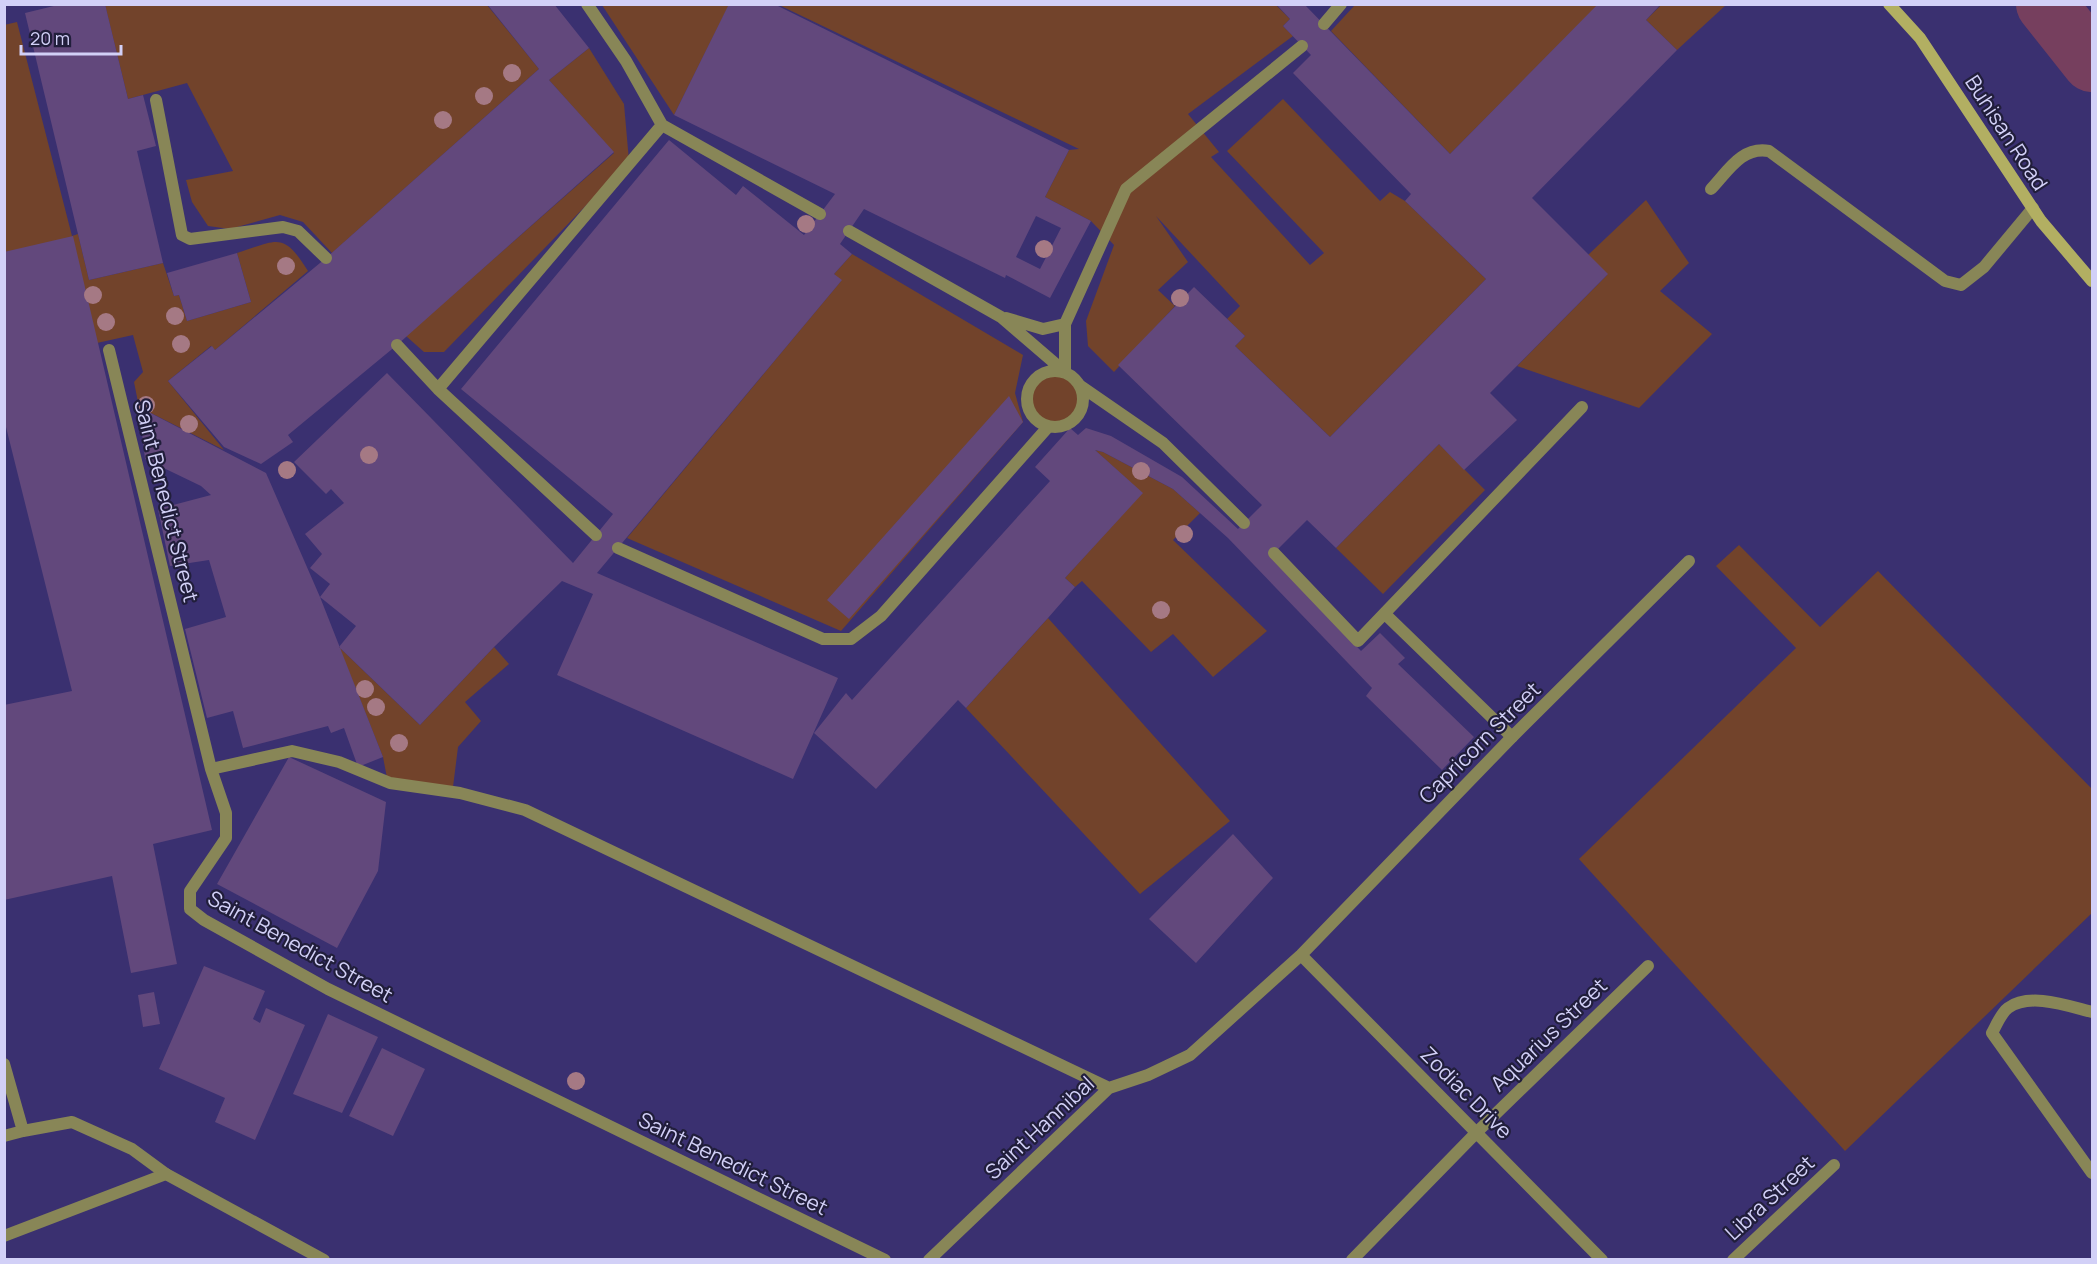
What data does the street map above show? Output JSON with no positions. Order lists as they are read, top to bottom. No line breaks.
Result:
{"streets":{"street":["Buhisan Road","Saint Benedict Street","Capricorn Street","Aquarius Street","Zodiac Drive","Saint Hannibal","Libra Street"]},"crossings":[["Capricorn Street","Zodiac Drive"],["Capricorn Street","Saint Hannibal"],["Aquarius Street","Zodiac Drive"],["Zodiac Drive","Saint Hannibal"]],"scale_bar":"20 m"}
